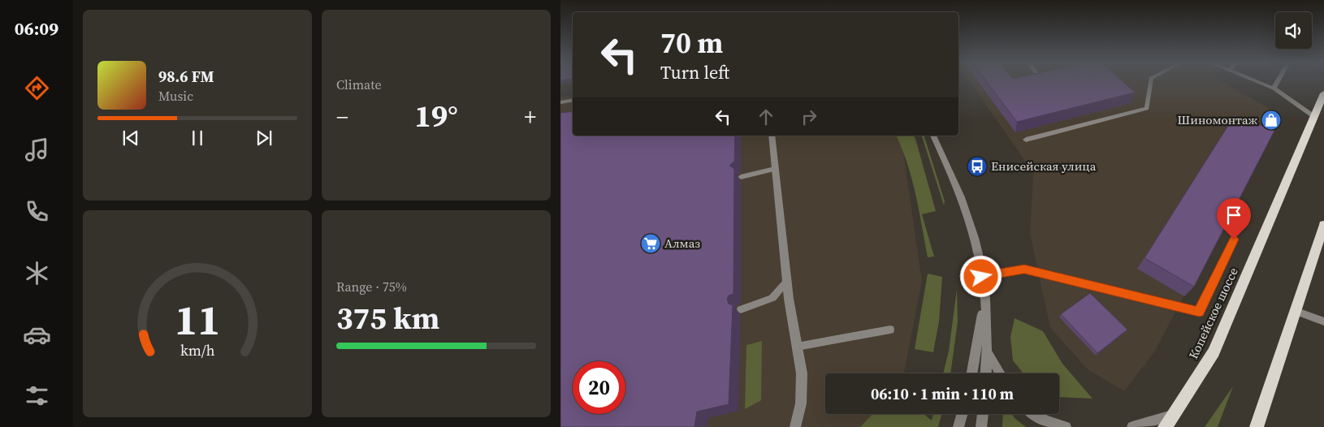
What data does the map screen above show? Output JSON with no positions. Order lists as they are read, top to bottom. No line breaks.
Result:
{"streets":{"main road":["Копейское шоссе"]},"places":{"shop":["Шиномонтаж"],"bus stop":["Енисейская улица"],"supermarket":["Алмаз"]},"page":{"tabs":"06:09","tile":["Climate",["Range · 75%","375 km"]],"turn":["70 m","Turn left"],"song":["98.6 FM","Music"],"heat":["−","19°","+"],"limit":"20","trip":"06:10 · 1 min · 110 m","gauge":["11","km/h"]}}
